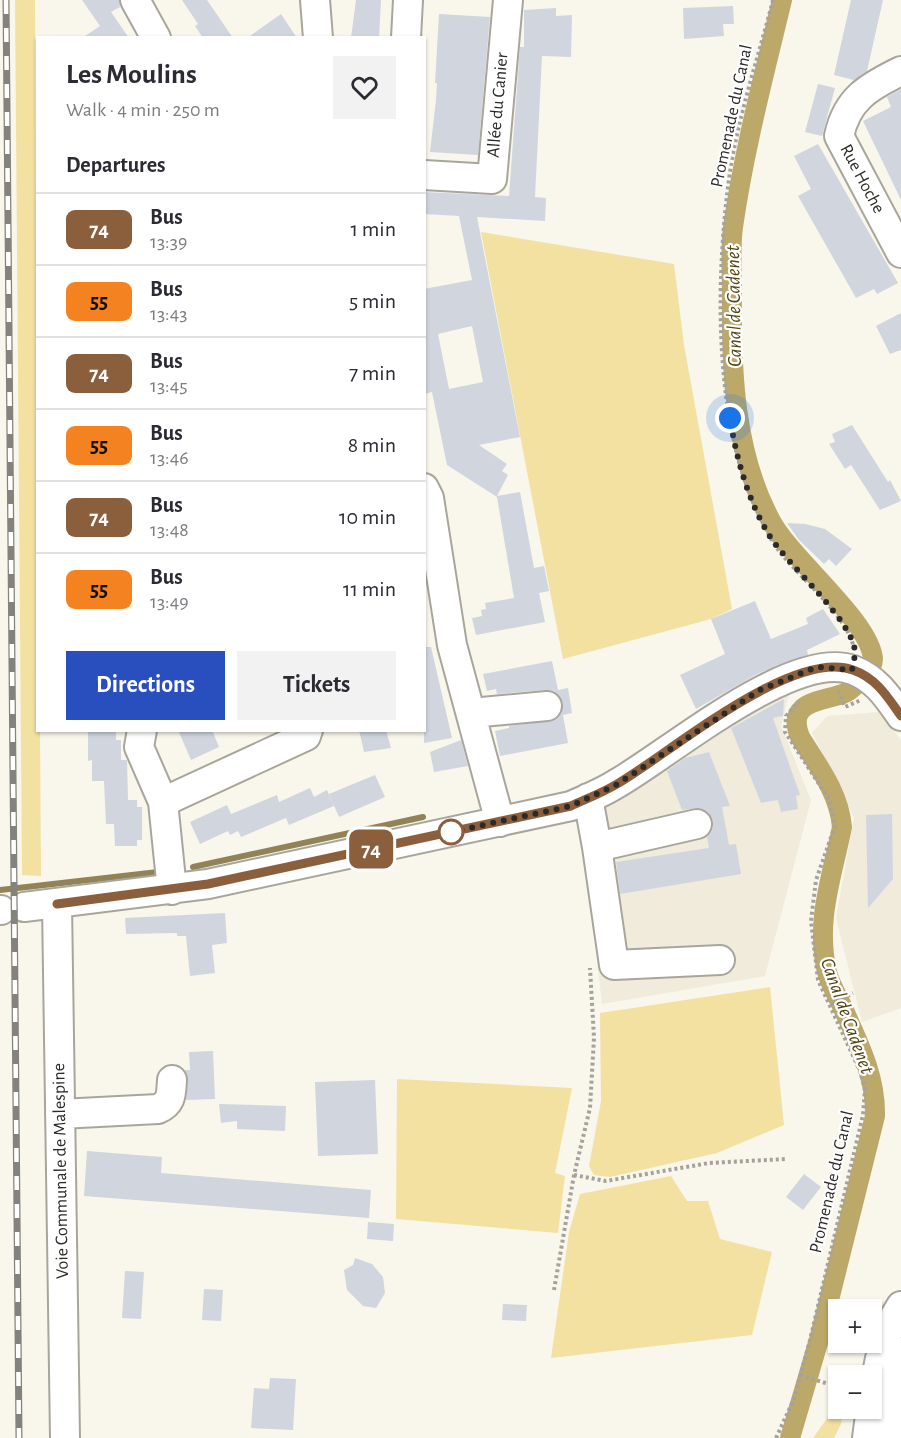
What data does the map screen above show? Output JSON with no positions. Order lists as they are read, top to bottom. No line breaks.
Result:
{"streets":{"street":["Allée du Canier","Rue Hoche","Voie Communale de Malespine"],"path":["Promenade du Canal"]},"water":["Canal de Cadenet"],"lines":["bus line 74"],"page":{"on_map":"74","heading":[["Les Moulins","Walk · 4 min · 250 m"],"Departures"],"list":[{"mark":"74","name":"Bus","note":"13:39","value":"1 min"},{"mark":"55","name":"Bus","note":"13:43","value":"5 min"},{"mark":"74","name":"Bus","note":"13:45","value":"7 min"},{"mark":"55","name":"Bus","note":"13:46","value":"8 min"},{"mark":"74","name":"Bus","note":"13:48","value":"10 min"},{"mark":"55","name":"Bus","note":"13:49","value":"11 min"}],"buttons":["Directions","Tickets"],"map_buttons":["+","−"]}}
